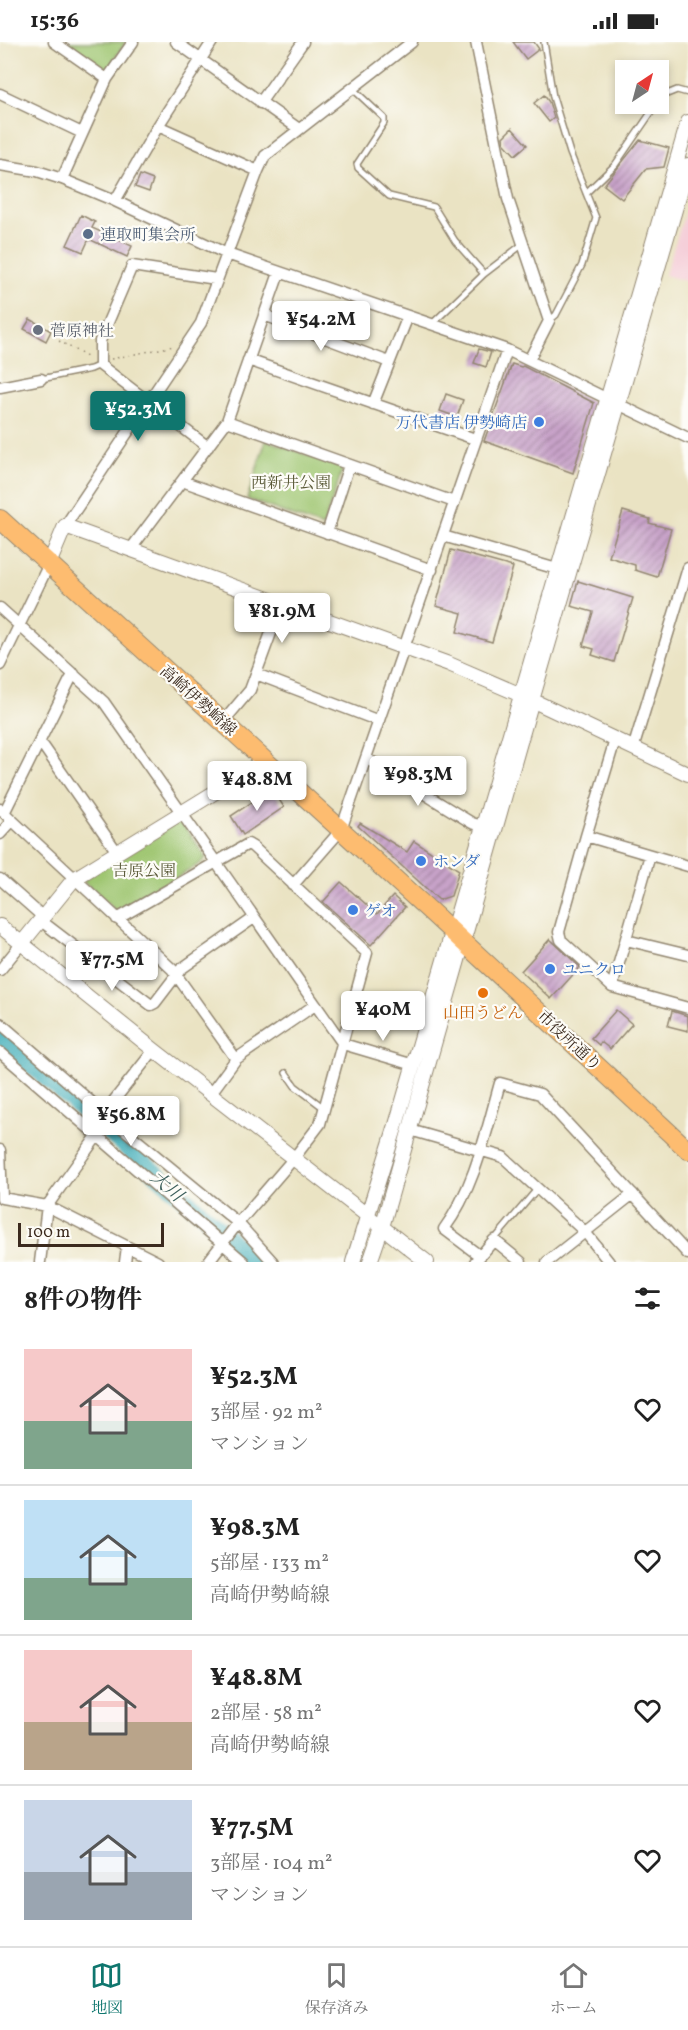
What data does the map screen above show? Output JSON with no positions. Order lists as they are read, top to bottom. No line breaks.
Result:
{"streets":{"main road":["高崎伊勢崎線","市役所通り"]},"crossings":[["高崎伊勢崎線","市役所通り"]],"water":["大川"],"parks":["西新井公園","吉原公園"],"places":["連取町集会所","菅原神社","万代書店 伊勢崎店","ホンダ","ゲオ","ユニクロ","山田うどん"],"scale_bar":"100 m","north":"top right","page":{"status":"15:36","price":["¥54.2M","¥52.3M","¥81.9M","¥98.3M","¥48.8M","¥77.5M","¥40M","¥56.8M"],"scale":"100 m","heading":"8件の物件","list":[{"name":"¥52.3M","note":"3部屋 · 92 m² · マンション"},{"name":"¥98.3M","note":"5部屋 · 133 m² · 高崎伊勢崎線"},{"name":"¥48.8M","note":"2部屋 · 58 m² · 高崎伊勢崎線"},{"name":"¥77.5M","note":"3部屋 · 104 m² · マンション"}],"tabs":["地図","保存済み","ホーム"]}}
